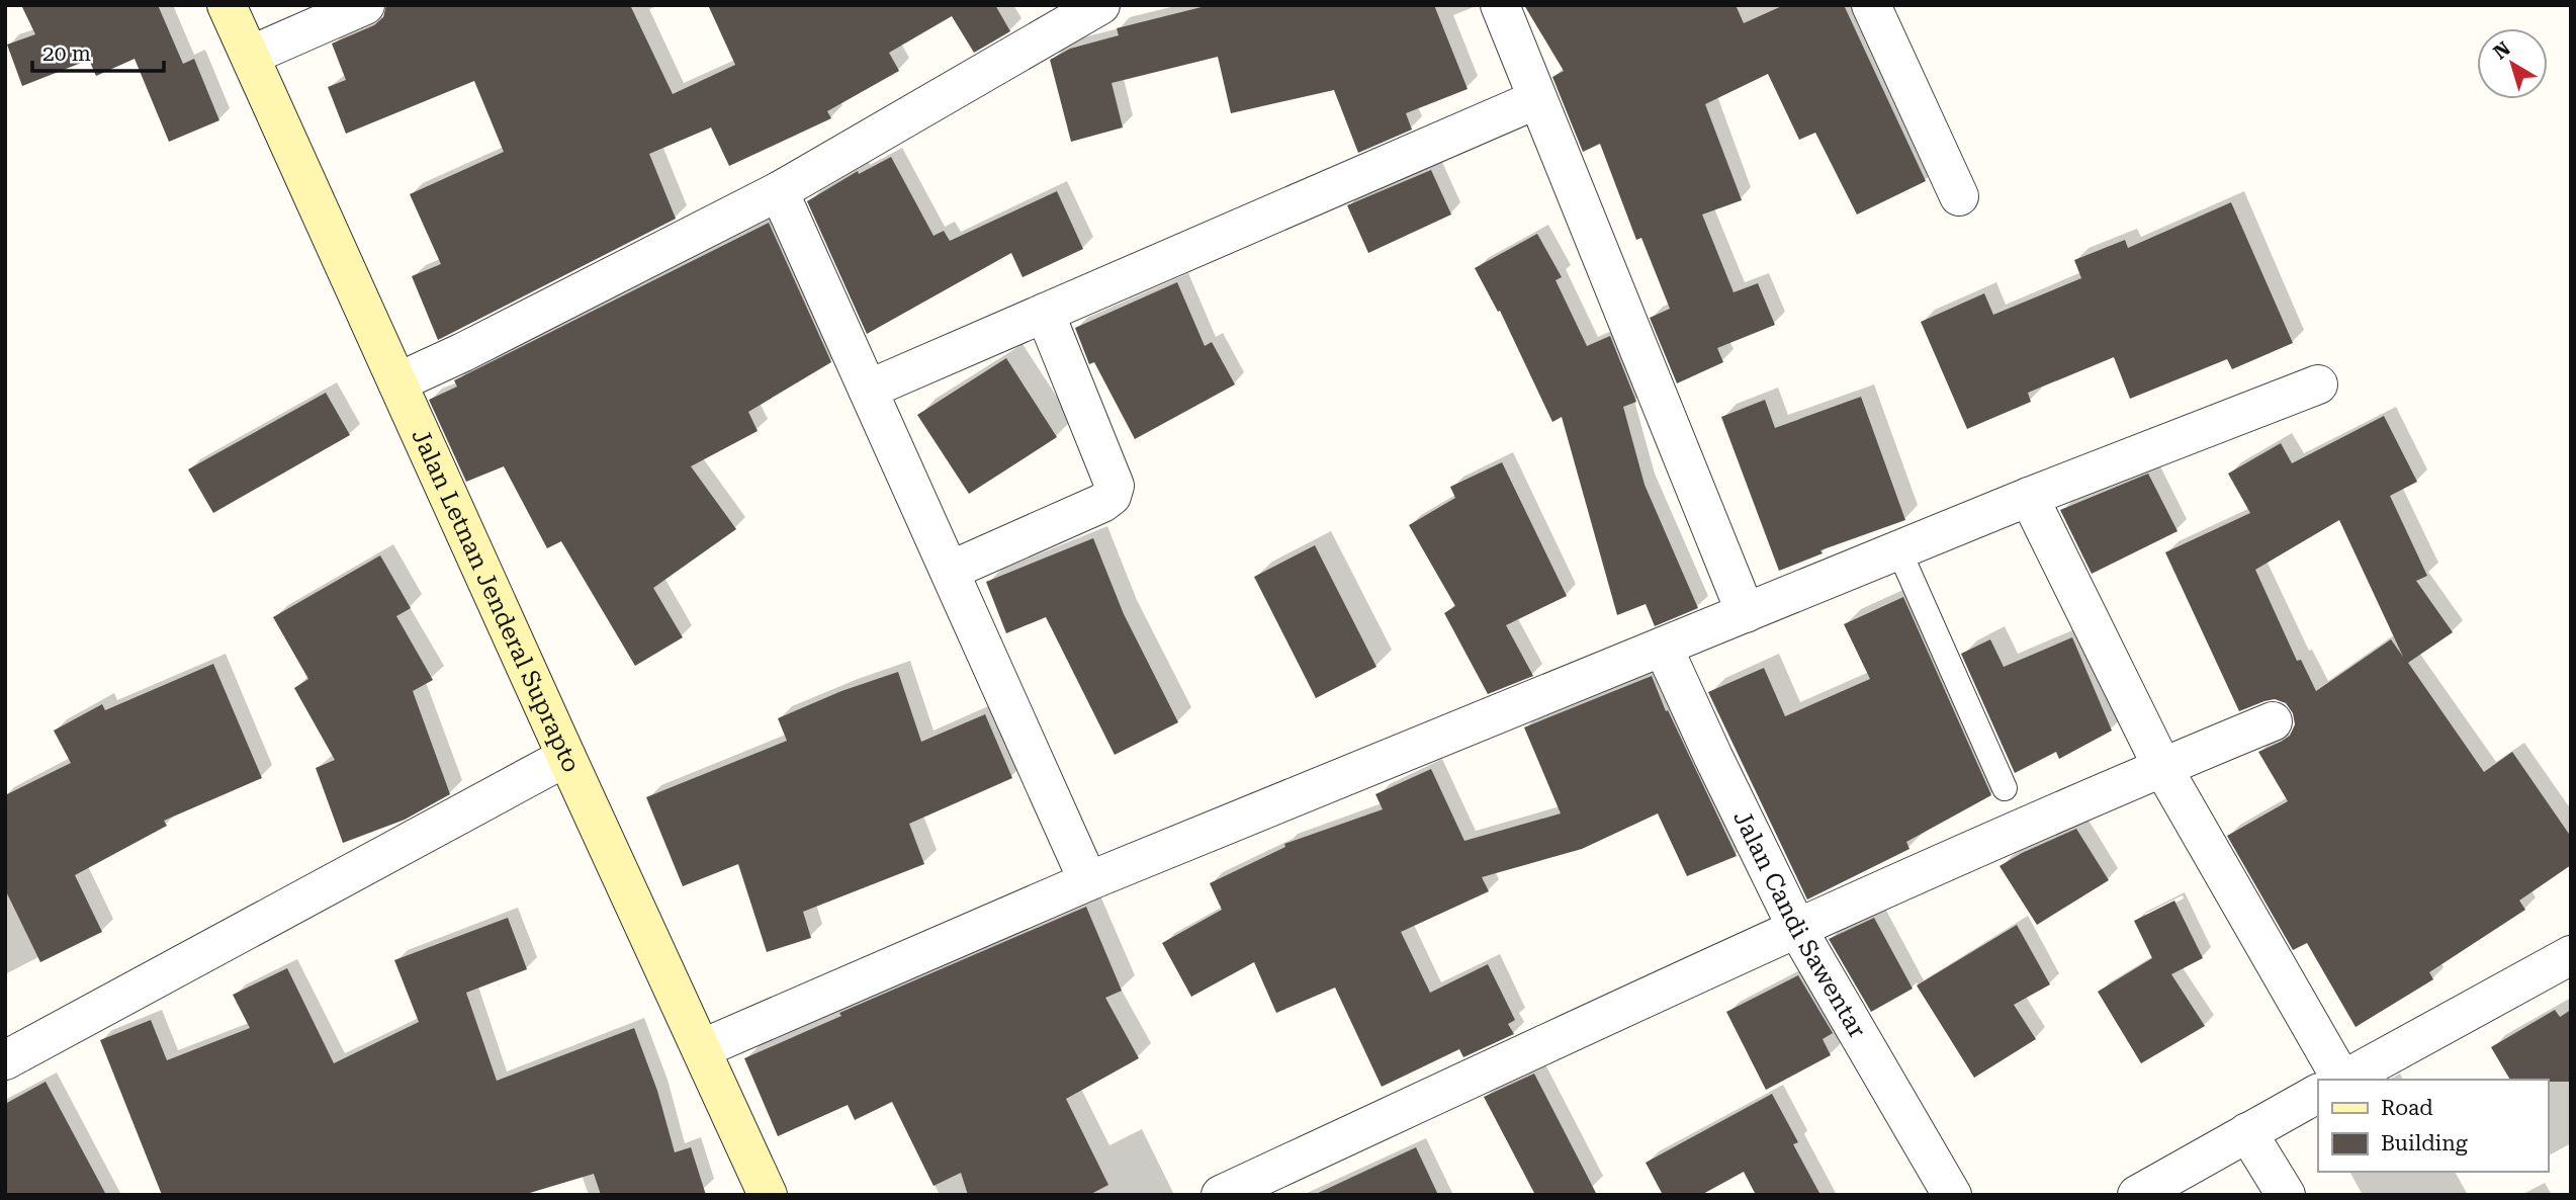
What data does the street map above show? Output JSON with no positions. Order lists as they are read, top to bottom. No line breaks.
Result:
{"streets":{"main road":["Jalan Letnan Jenderal Suprapto"],"street":["Jalan Candi Sawentar"]},"legend":["Road","Building"],"scale_bar":"20 m","north":"top left"}
